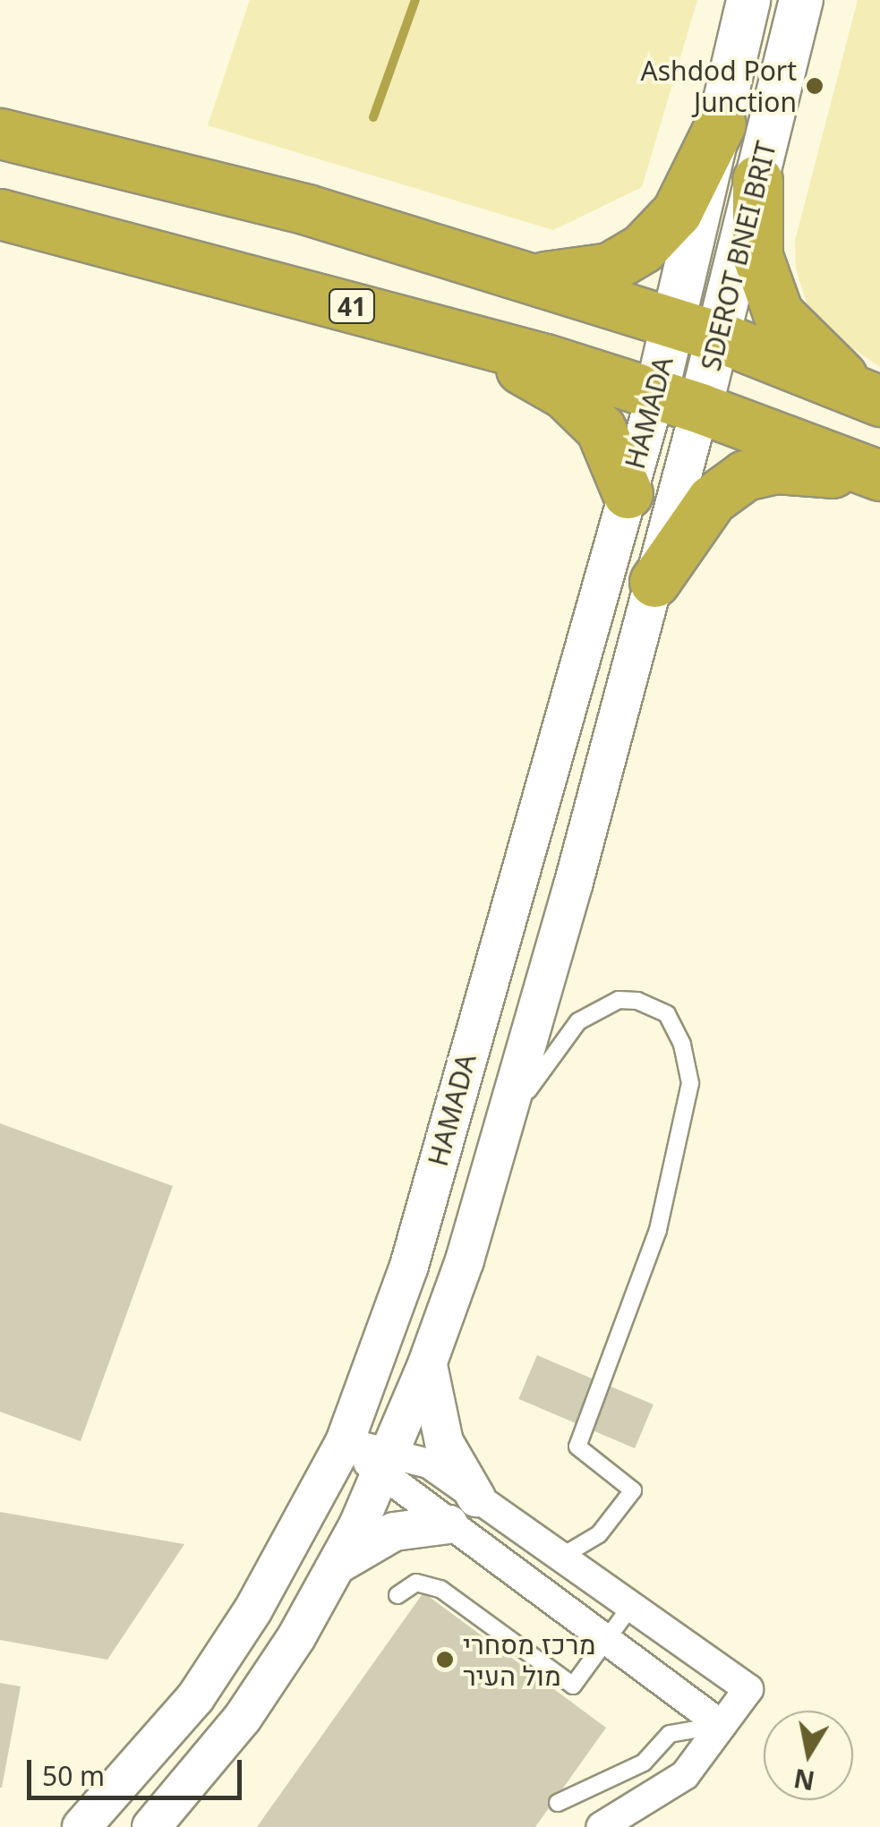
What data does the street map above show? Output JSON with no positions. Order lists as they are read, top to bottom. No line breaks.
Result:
{"streets":{"highway":["41"],"main road":["SDEROT BNEI BRIT","HAMADA"]},"crossings":[["SDEROT BNEI BRIT","41"],["SDEROT BNEI BRIT","HAMADA"],["41","HAMADA"]],"places":["Ashdod Port Junction","מרכז מסחרי מול העיר"],"scale_bar":"50 m","north":"bottom"}
